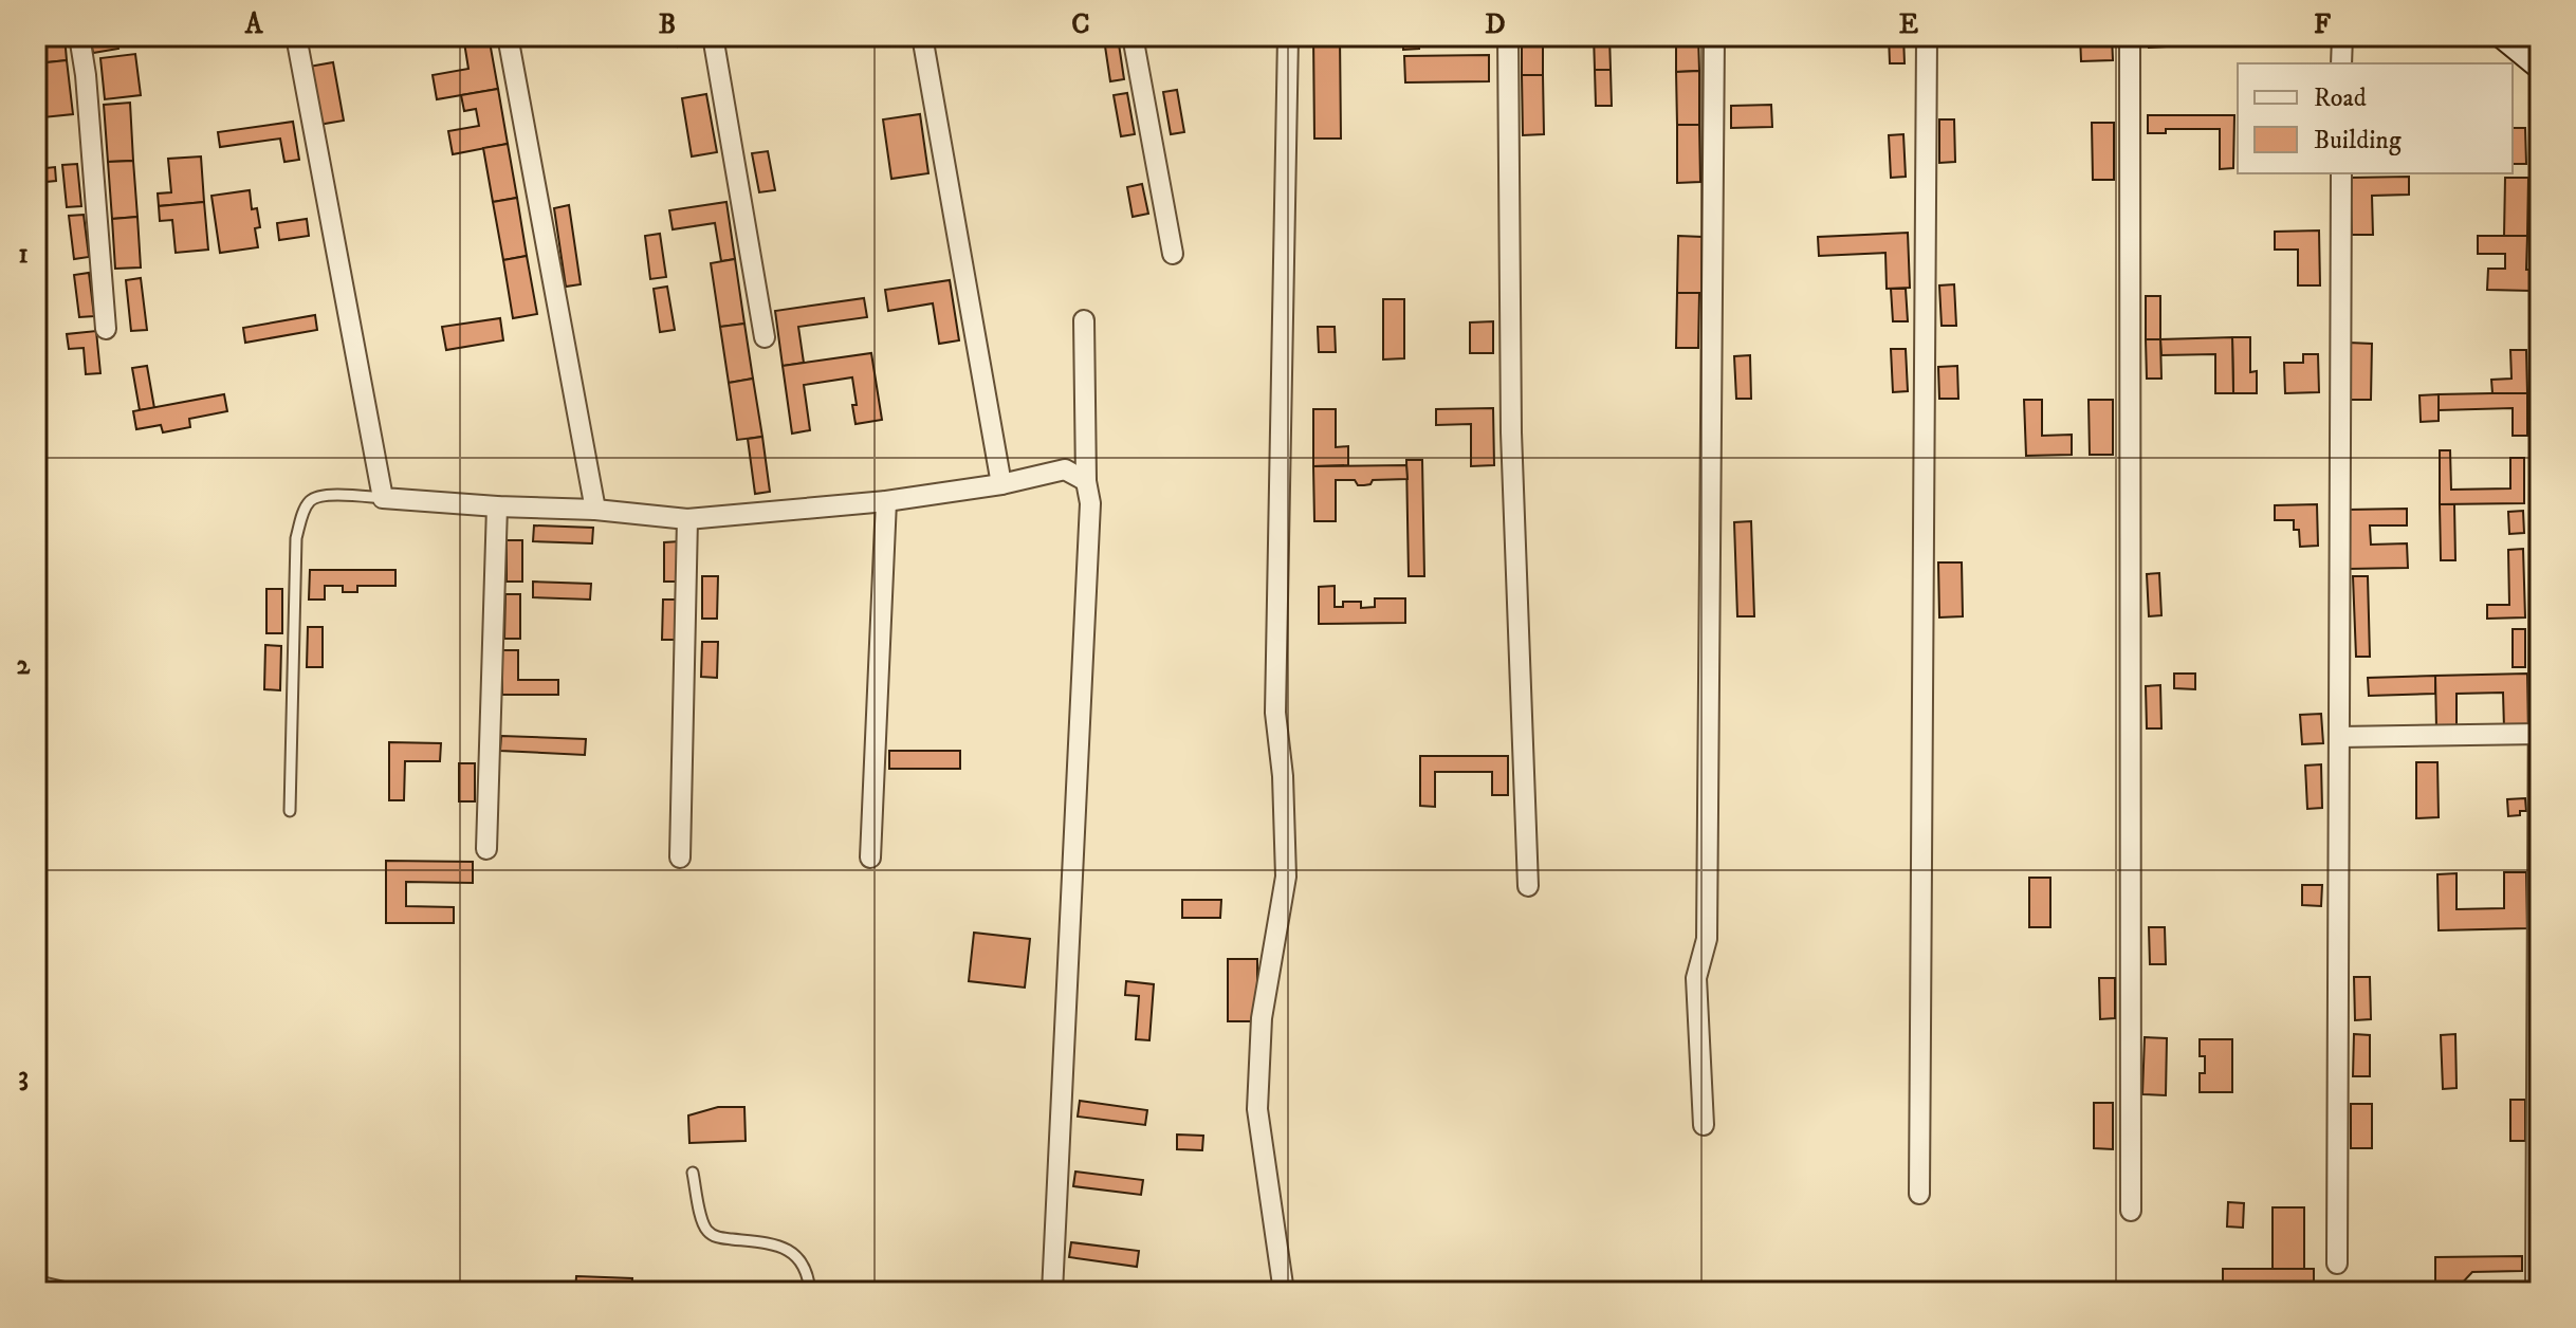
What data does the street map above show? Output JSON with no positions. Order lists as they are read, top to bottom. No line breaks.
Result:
{"legend":["Road","Building"],"grid":{"columns":["A","B","C","D","E","F"],"rows":["1","2","3"]}}
